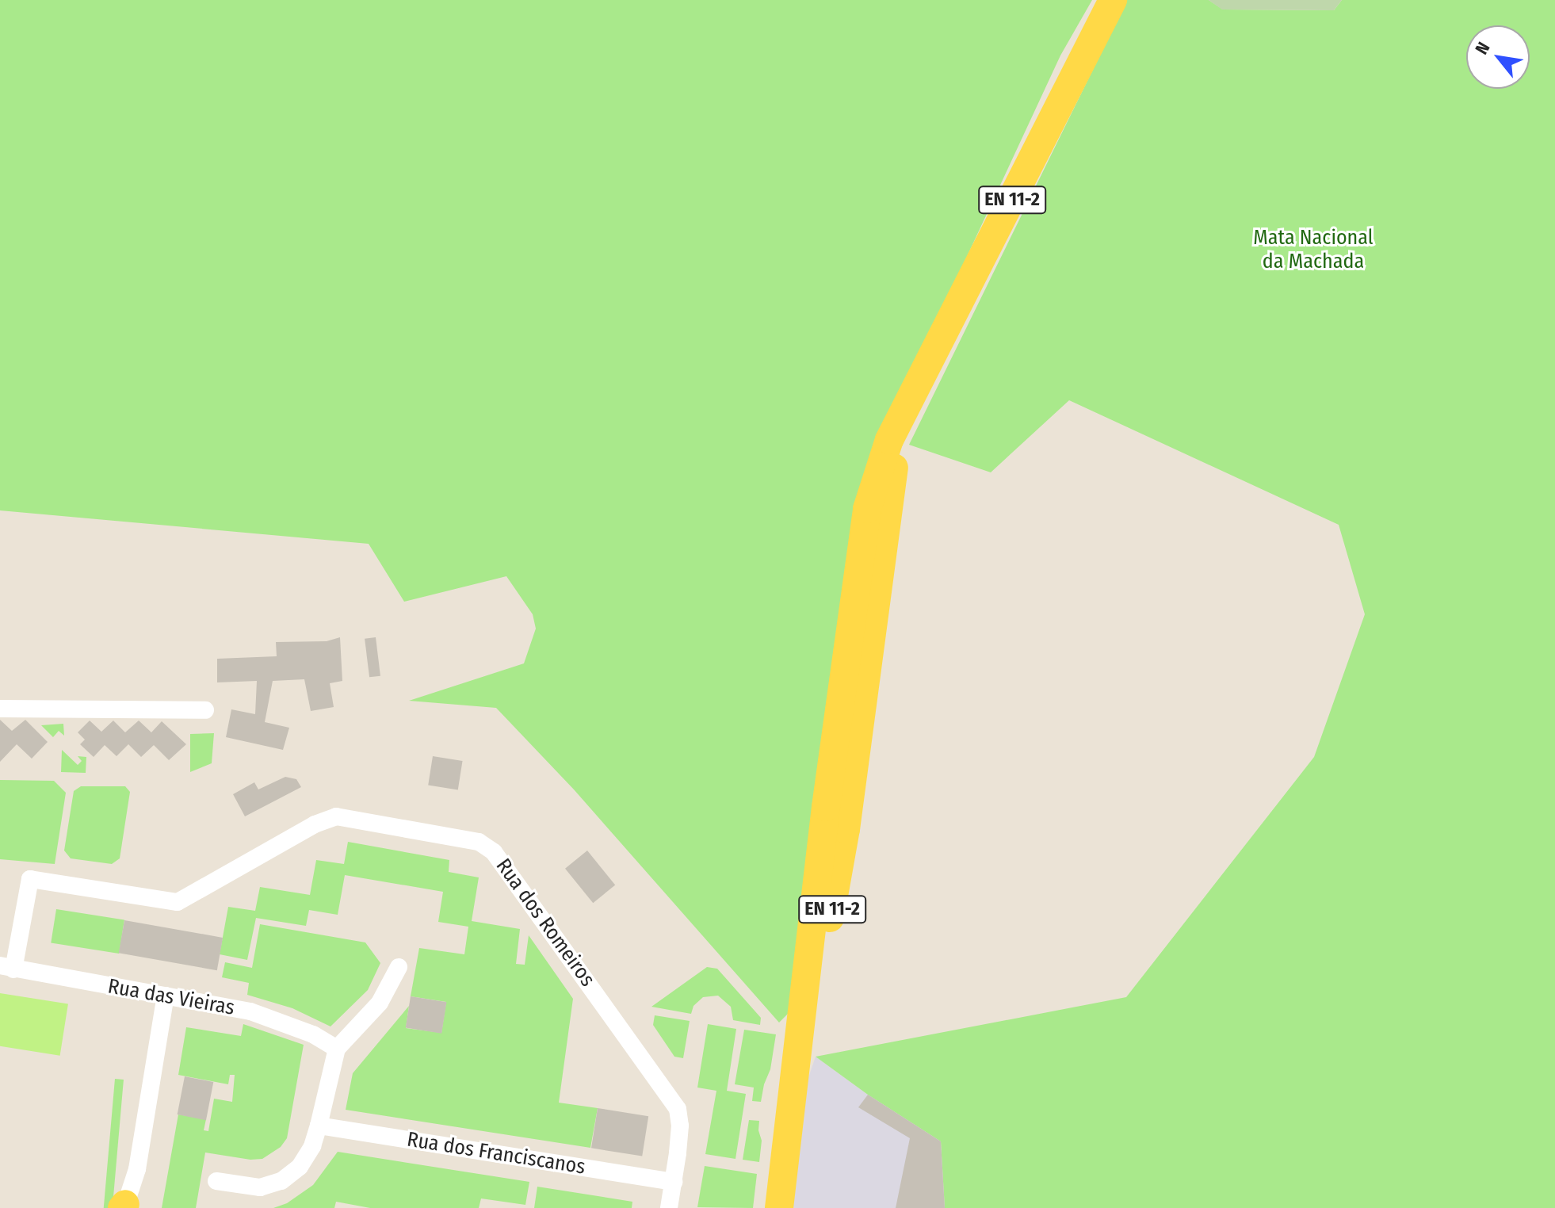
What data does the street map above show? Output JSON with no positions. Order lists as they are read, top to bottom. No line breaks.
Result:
{"streets":{"main road":["EN 11-2"],"street":["Rua dos Romeiros","Rua das Vieiras","Rua dos Franciscanos"]},"crossings":[["Rua dos Romeiros","Rua das Vieiras"],["Rua dos Romeiros","Rua dos Franciscanos"]],"parks":["Mata Nacional da Machada"],"north":"top left"}
